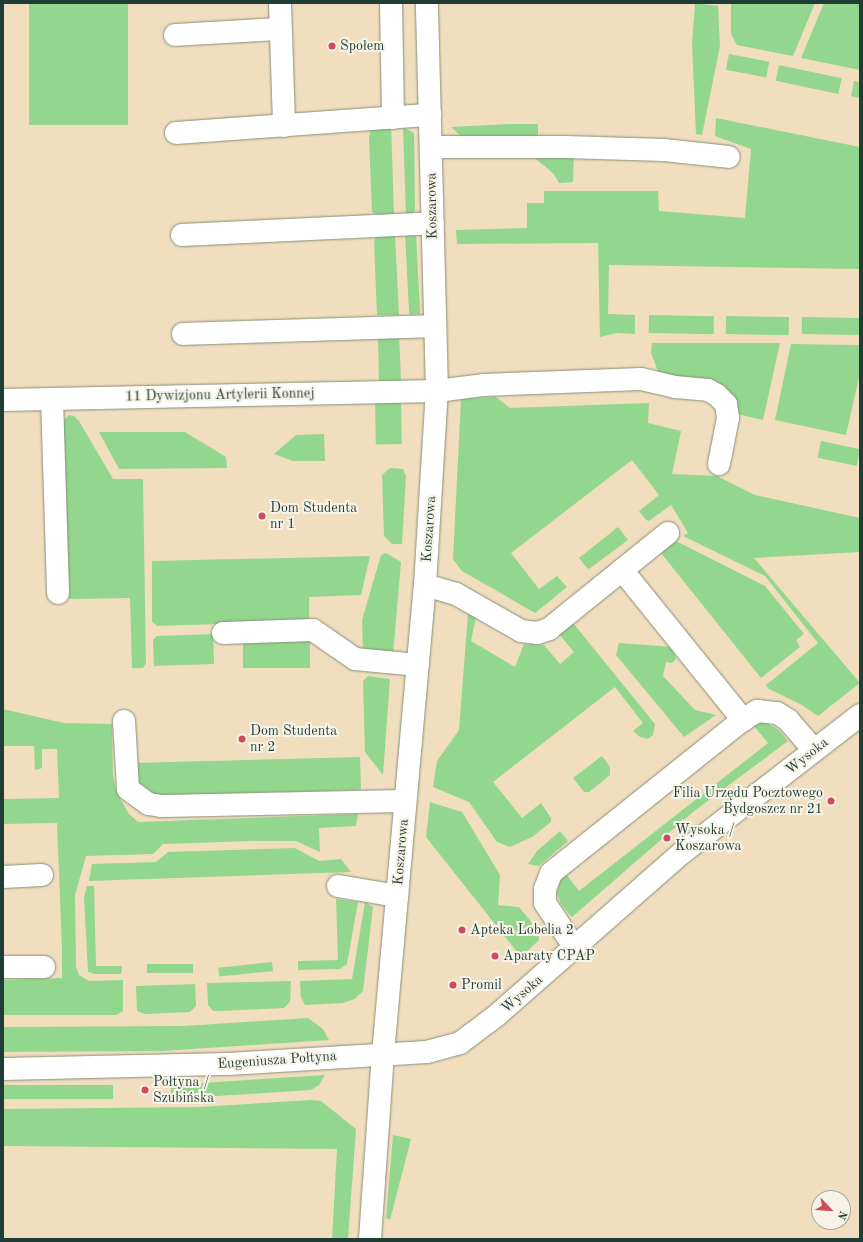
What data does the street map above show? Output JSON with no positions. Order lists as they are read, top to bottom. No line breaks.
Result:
{"streets":{"street":["Koszarowa","11 Dywizjonu Artylerii Konnej","Wysoka","Eugeniusza Połtyna"]},"crossings":[["Koszarowa","11 Dywizjonu Artylerii Konnej"],["Koszarowa","Wysoka"],["Koszarowa","Eugeniusza Połtyna"],["Wysoka","Eugeniusza Połtyna"]],"places":["Społem","Dom Studenta nr 1","Dom Studenta nr 2","Filia Urzędu Pocztowego Bydgoszcz nr 21","Wysoka / Koszarowa","Apteka Lobelia 2","Aparaty CPAP","Promil","Połtyna / Szubińska"],"north":"bottom right"}
